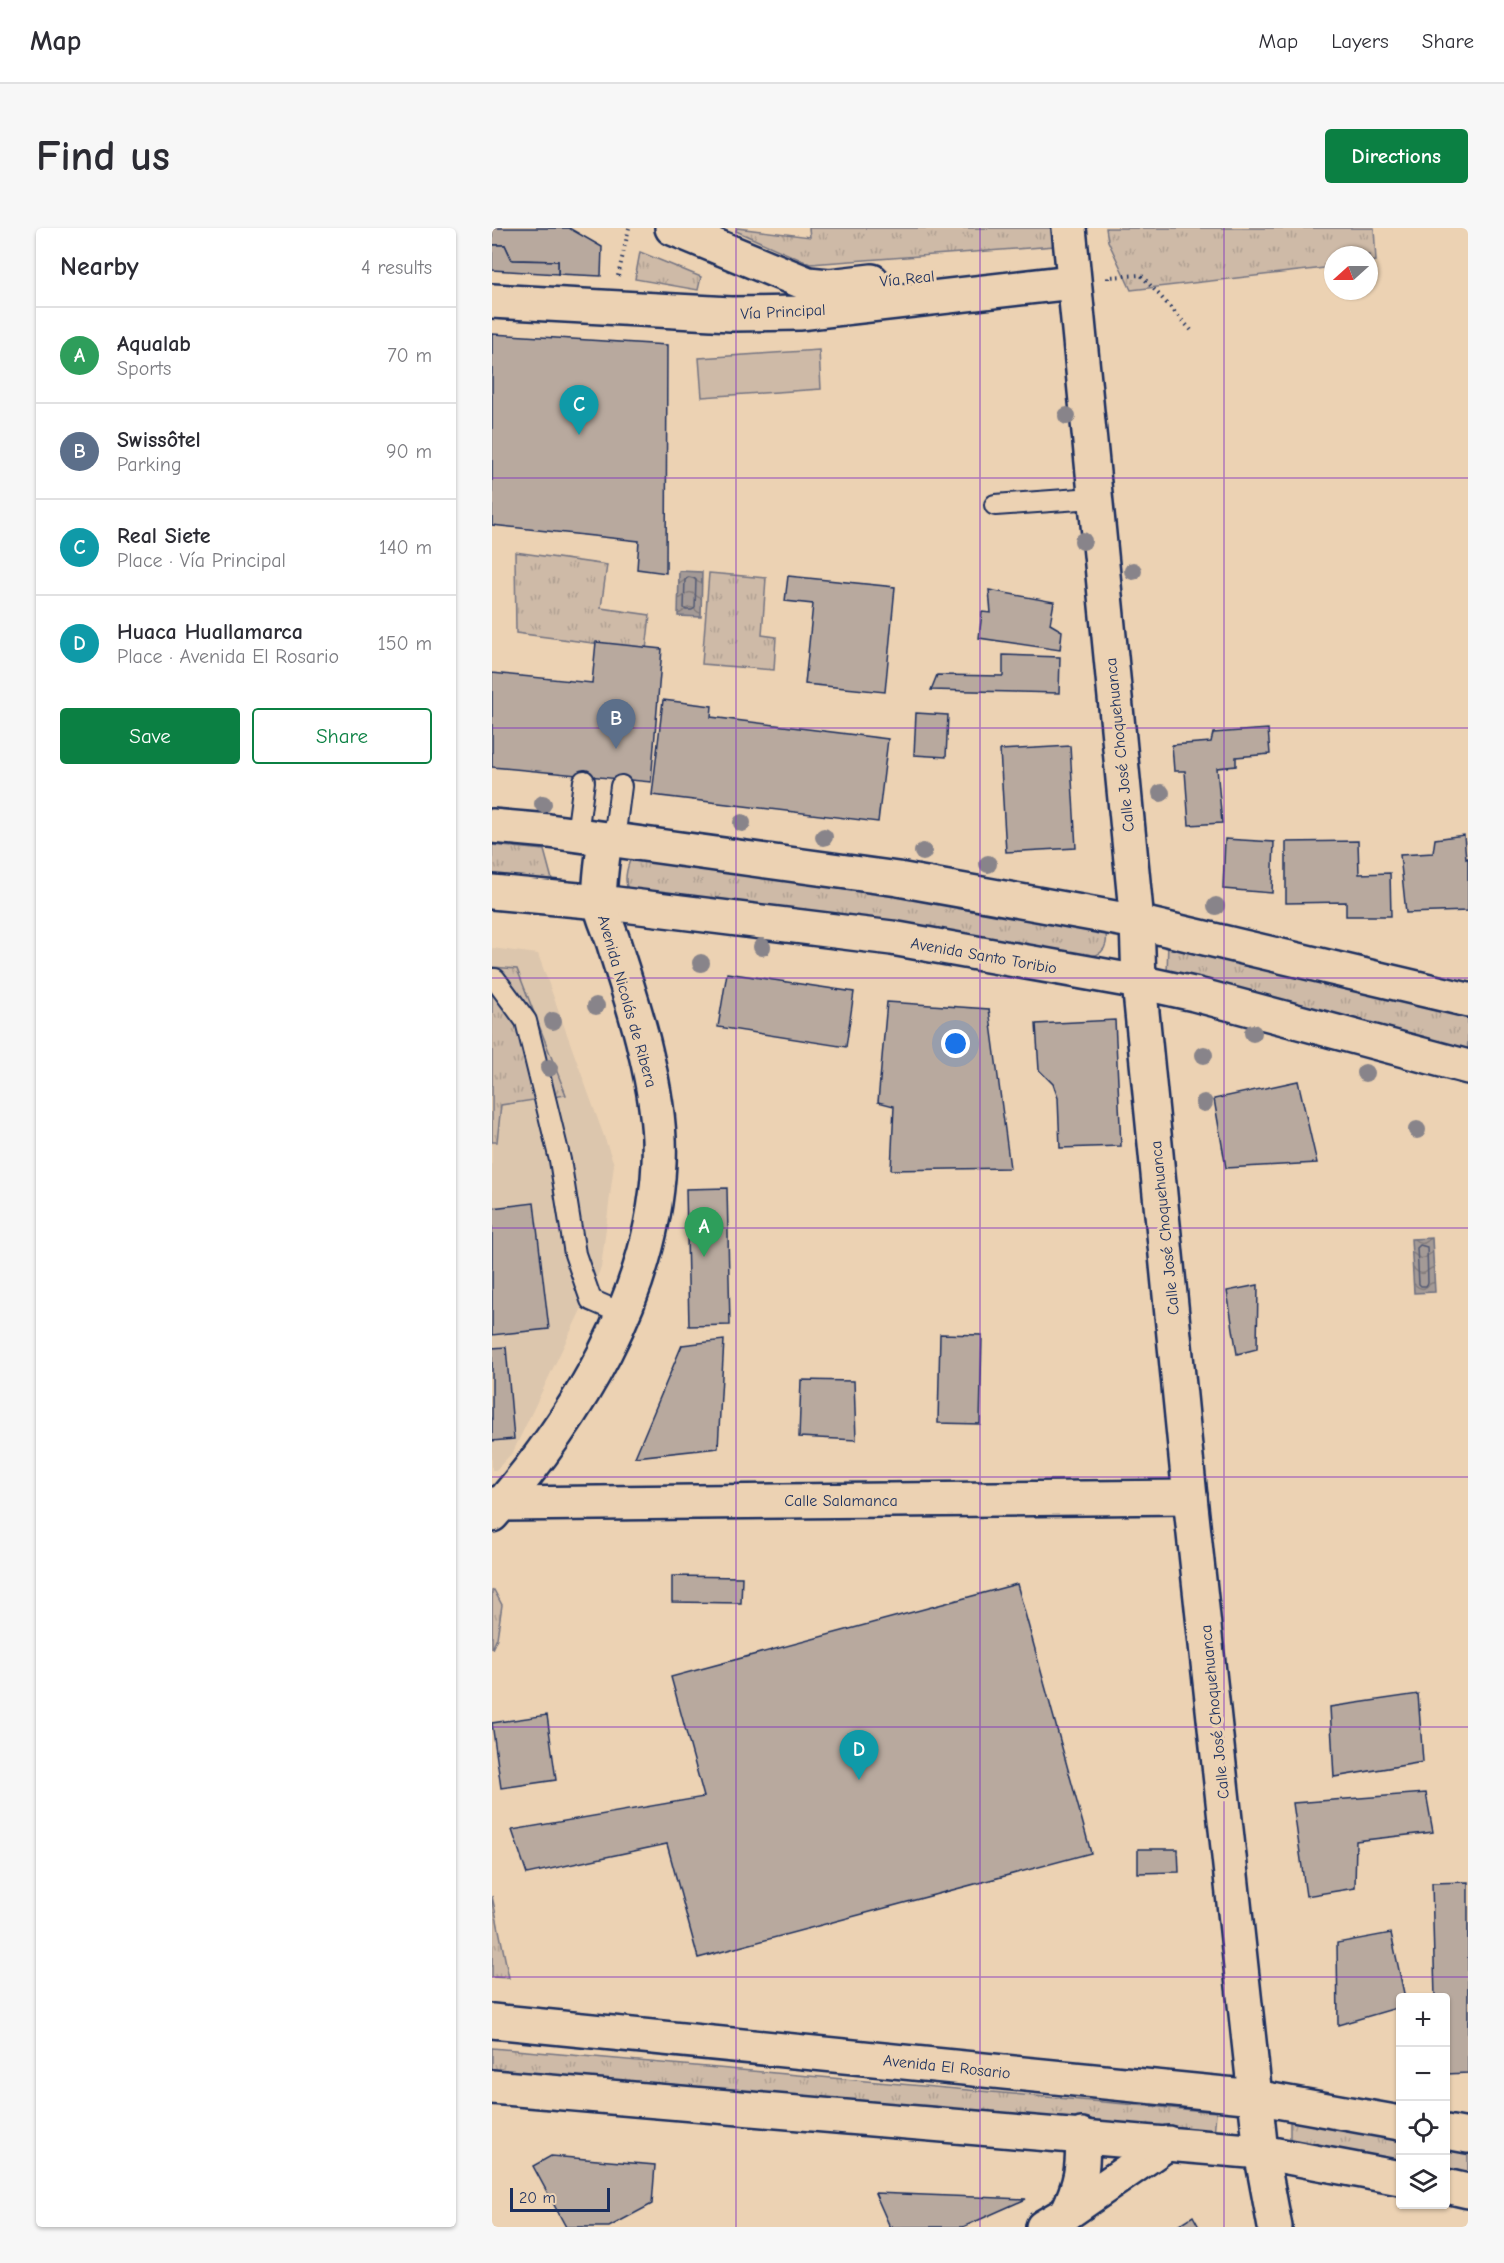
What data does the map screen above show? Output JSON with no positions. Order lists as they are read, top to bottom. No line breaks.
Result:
{"streets":{"street":["Vía Real","Vía Principal","Calle José Choquehuanca","Avenida Santo Toribio","Avenida Nicolás de Ribera","Calle Salamanca","Avenida El Rosario"]},"crossings":[["Vía Real","Vía Principal"],["Vía Real","Calle José Choquehuanca"],["Vía Principal","Calle José Choquehuanca"],["Calle José Choquehuanca","Avenida Santo Toribio"],["Calle José Choquehuanca","Calle Salamanca"],["Calle José Choquehuanca","Avenida El Rosario"],["Avenida Santo Toribio","Avenida Nicolás de Ribera"],["Avenida Nicolás de Ribera","Calle Salamanca"]],"scale_bar":"20 m","north":"left","page":{"header":"Map","nav":["Map","Layers","Share"],"buttons":["Directions",["Save","Share"]],"title":"Find us","heading":["Nearby","4 results"],"list":[{"mark":"A","name":"Aqualab","note":"Sports","value":"70 m"},{"mark":"B","name":"Swissôtel","note":"Parking","value":"90 m"},{"mark":"C","name":"Real Siete","note":"Place · Vía Principal","value":"140 m"},{"mark":"D","name":"Huaca Huallamarca","note":"Place · Avenida El Rosario","value":"150 m"}],"pins":["C","B","A","D"],"map_buttons":["+","−"],"scale":"20 m"}}
